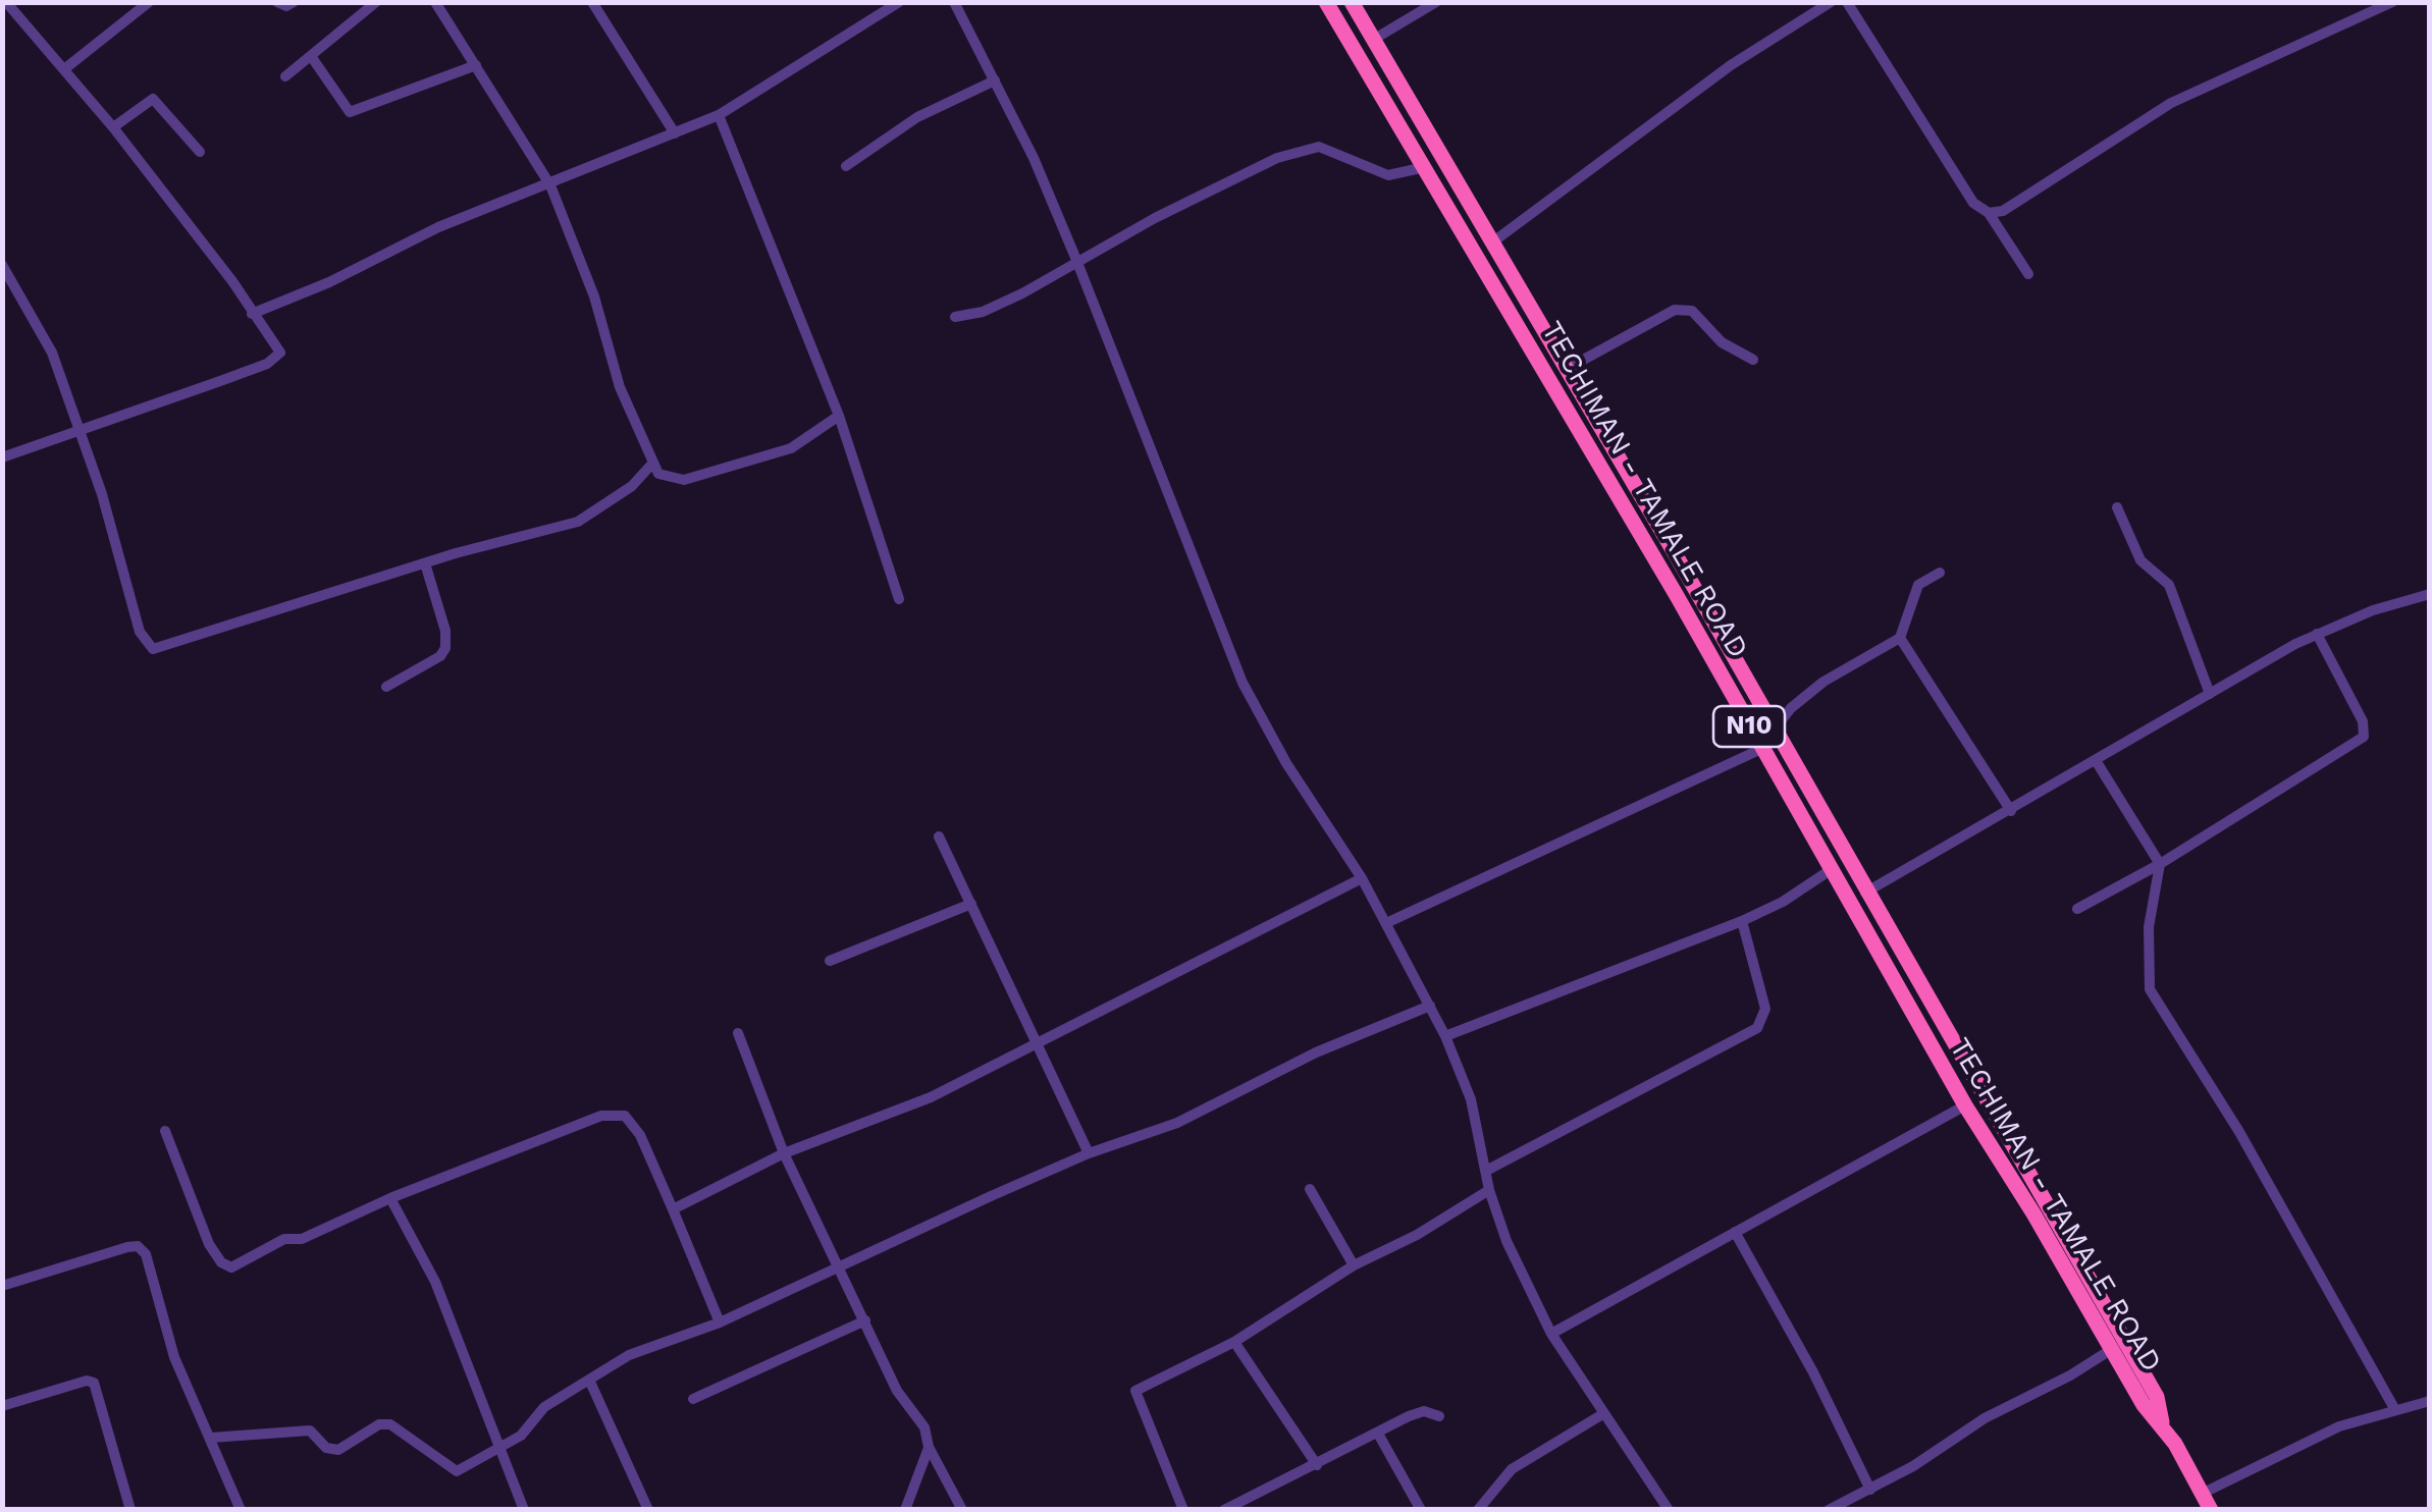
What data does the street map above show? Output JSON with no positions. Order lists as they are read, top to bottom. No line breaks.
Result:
{"streets":{"highway":["TECHIMAN - TAMALE ROAD","N10"]}}
